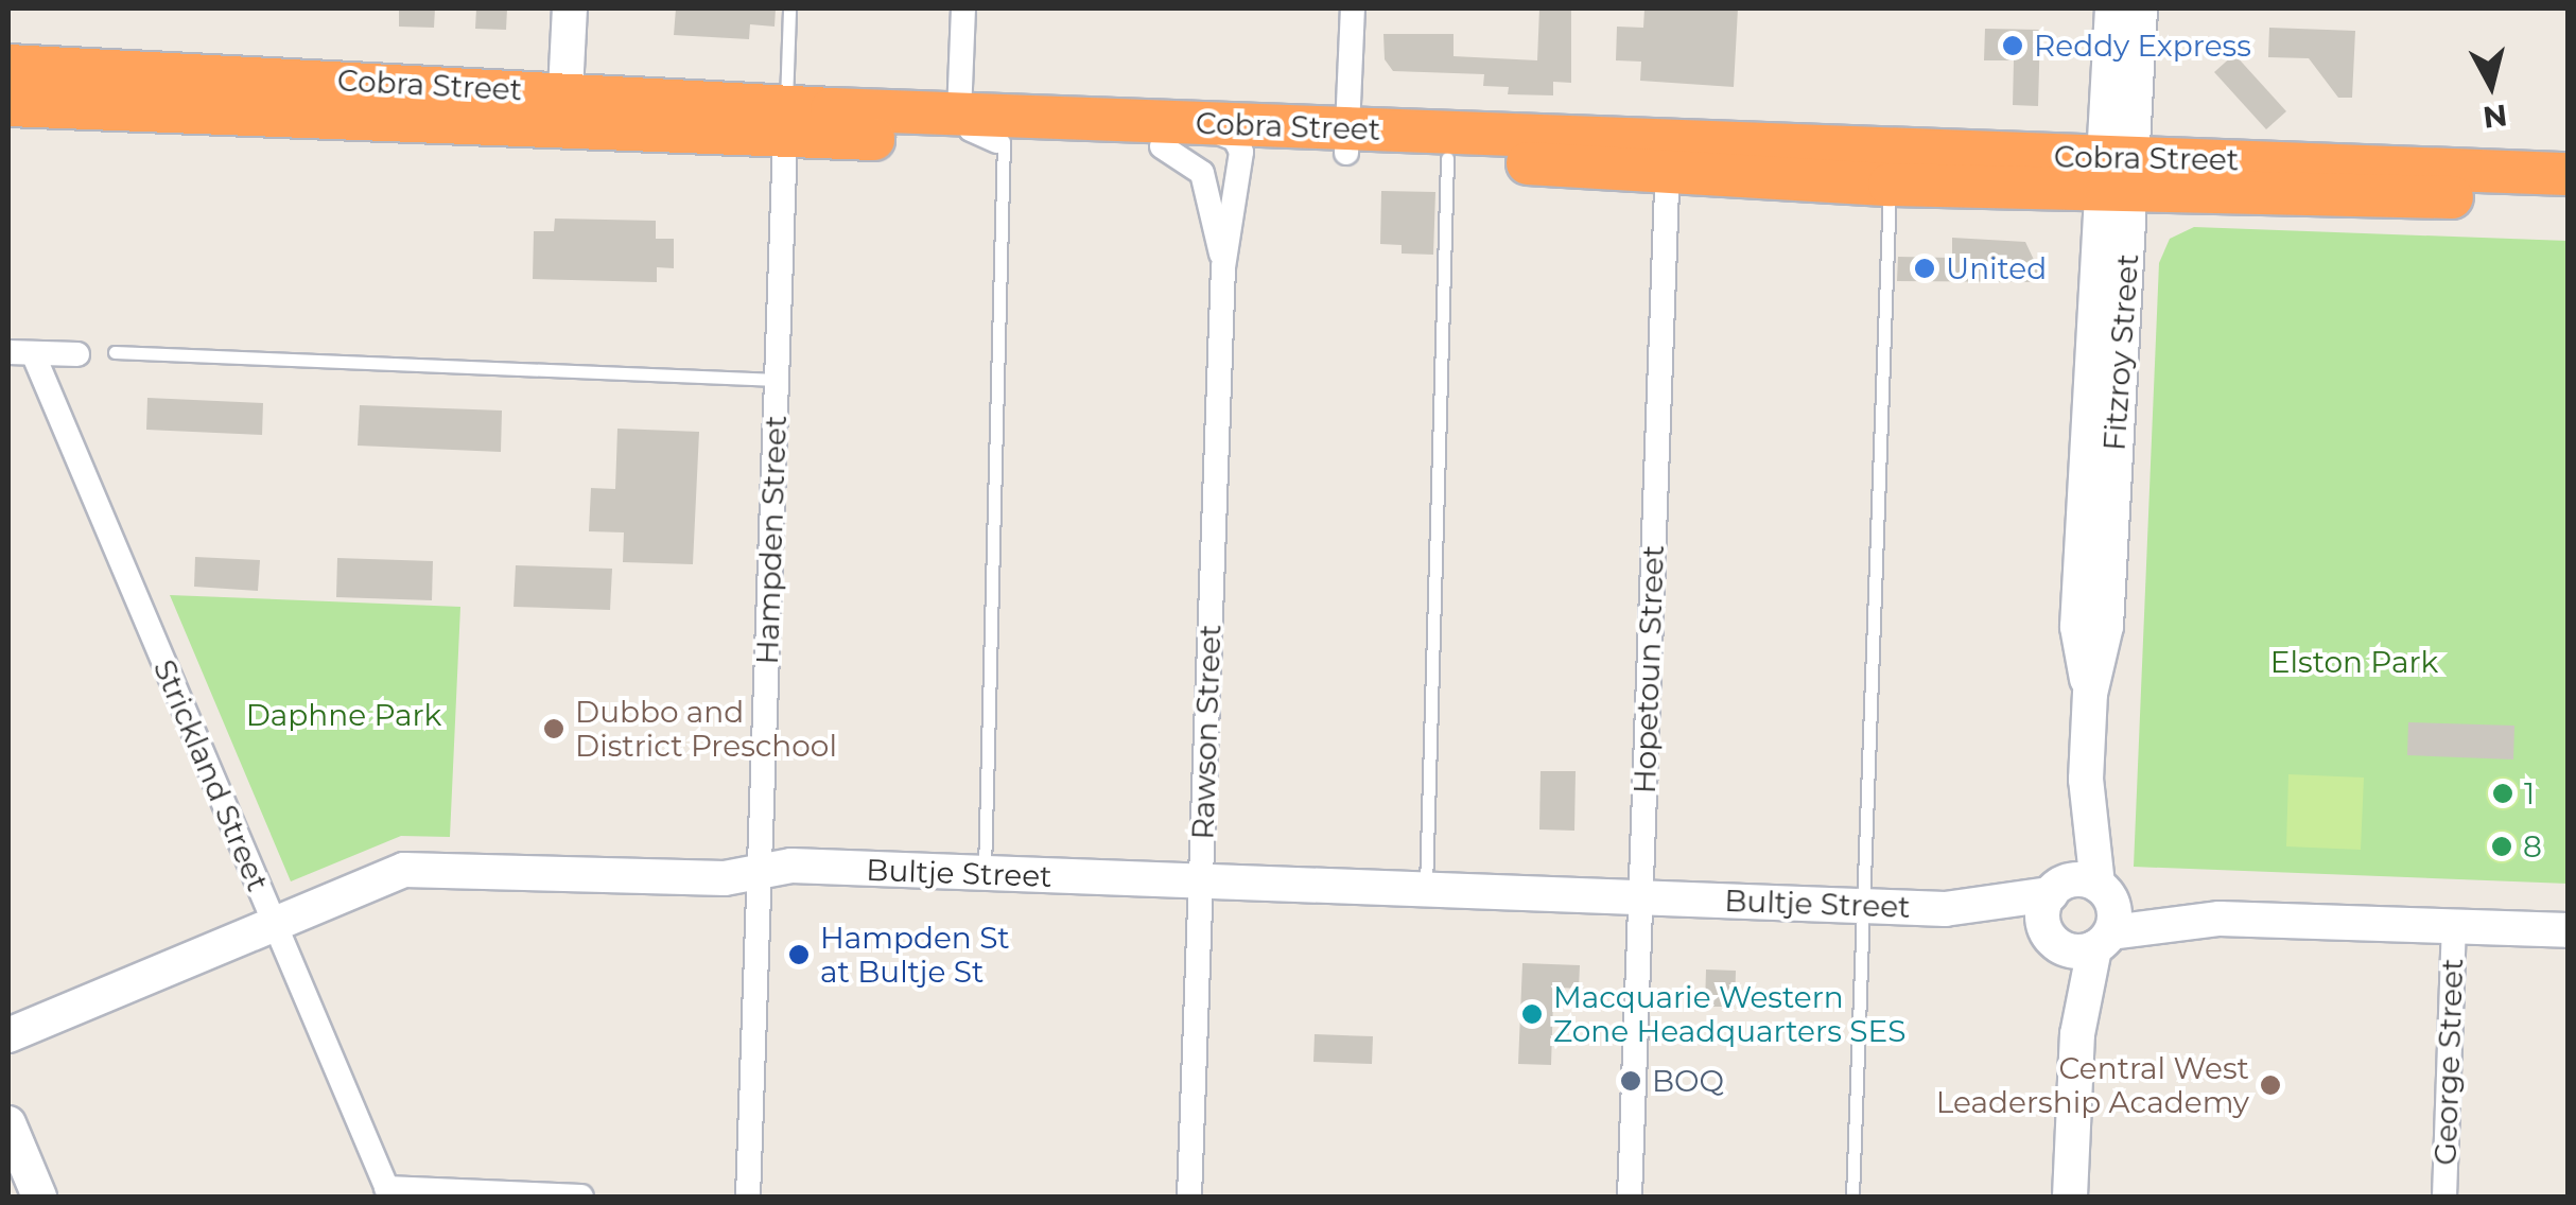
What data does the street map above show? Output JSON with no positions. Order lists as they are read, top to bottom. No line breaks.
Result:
{"streets":{"highway":["Cobra Street"],"street":["Fitzroy Street","Hampden Street","Hopetoun Street","Rawson Street","Strickland Street","Bultje Street","George Street"]},"crossings":[["Cobra Street","Fitzroy Street"],["Cobra Street","Hampden Street"],["Cobra Street","Hopetoun Street"],["Cobra Street","Rawson Street"],["Fitzroy Street","Bultje Street"],["Hampden Street","Bultje Street"],["Hopetoun Street","Bultje Street"],["Rawson Street","Bultje Street"],["Strickland Street","Bultje Street"],["Bultje Street","George Street"]],"parks":["Elston Park","Daphne Park"],"places":["Reddy Express","United","Dubbo and District Preschool","1","8","Hampden St at Bultje St","Macquarie Western Zone Headquarters SES","BOQ","Central West Leadership Academy"],"north":"bottom"}
